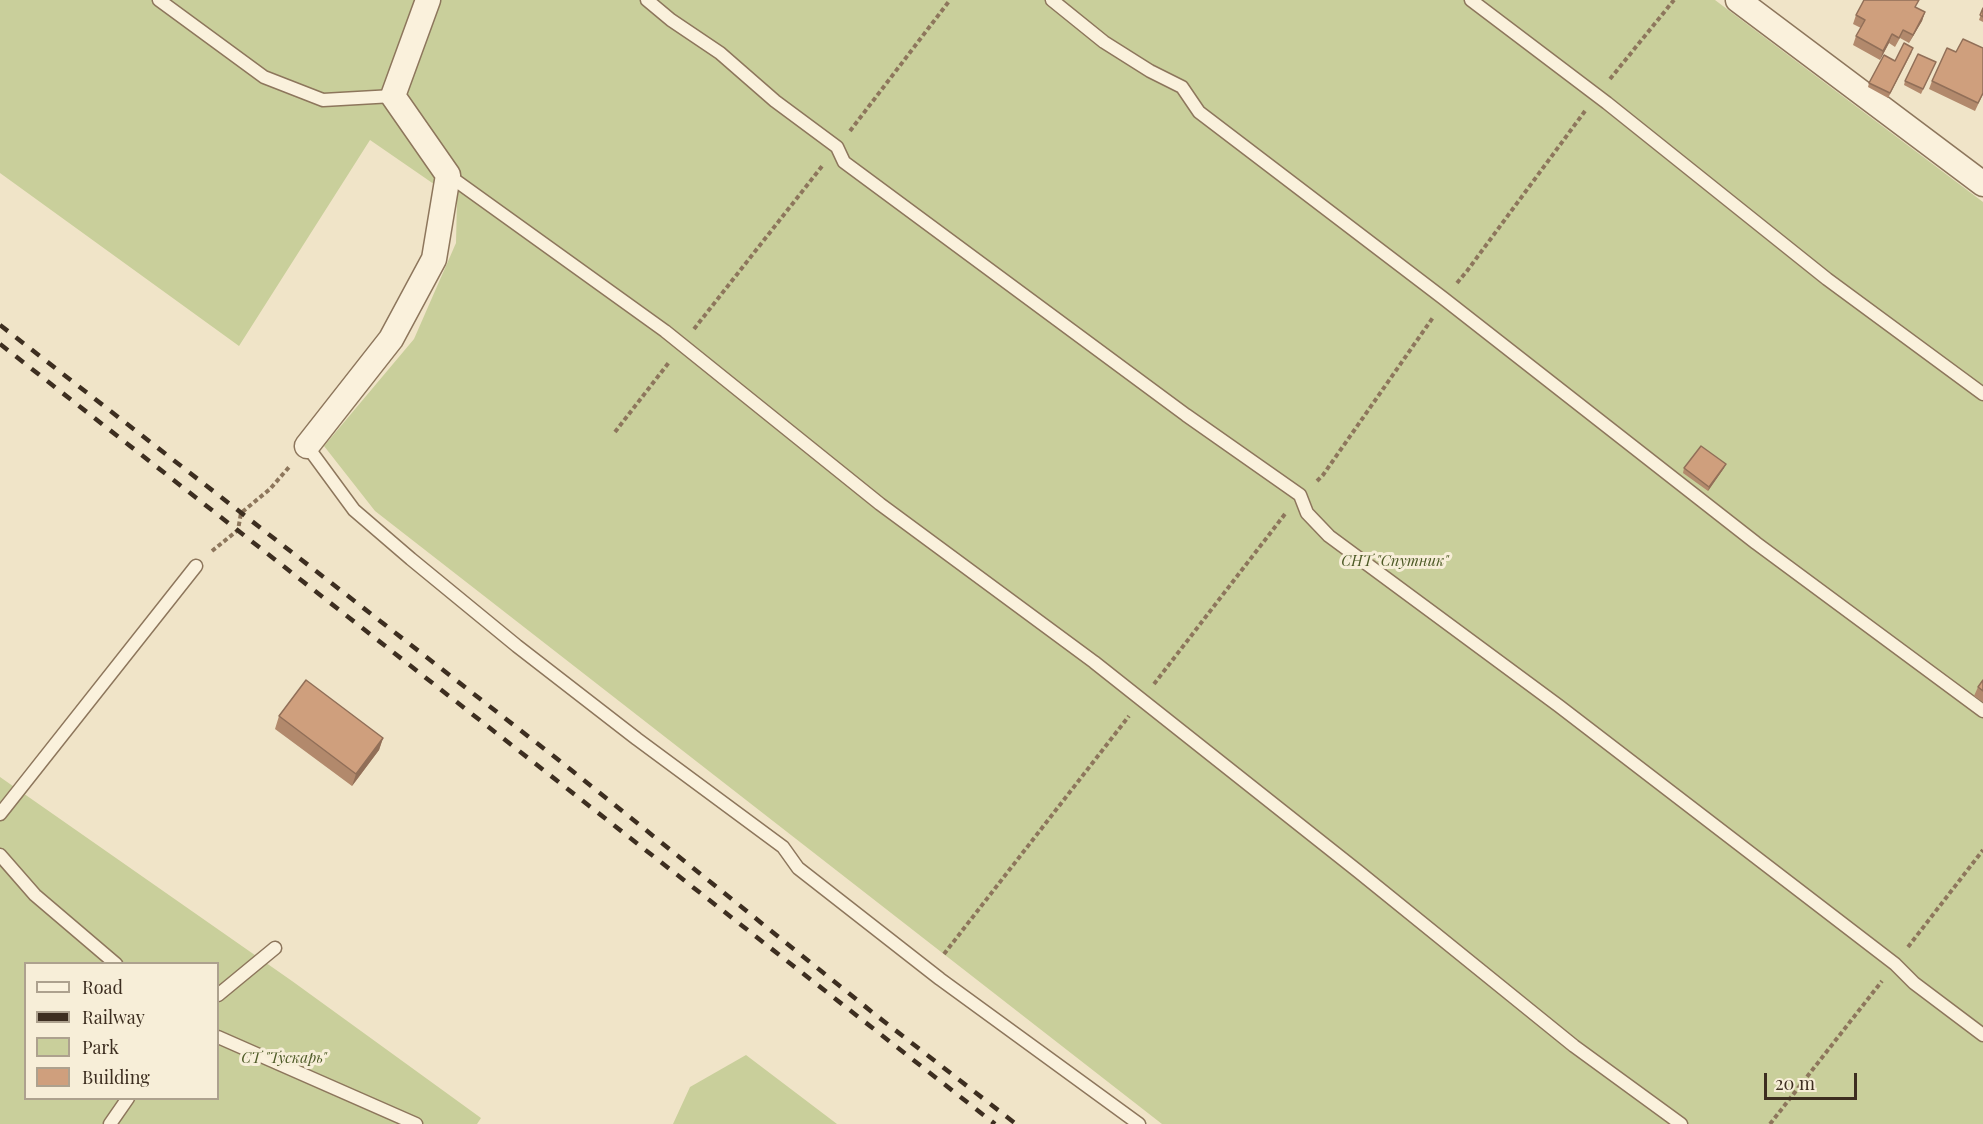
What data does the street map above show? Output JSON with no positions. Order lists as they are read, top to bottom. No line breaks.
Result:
{"parks":["СНТ \"Спутник\"","СТ \"Тускарь\""],"legend":["Road","Railway","Park","Building"],"scale_bar":"20 m"}
